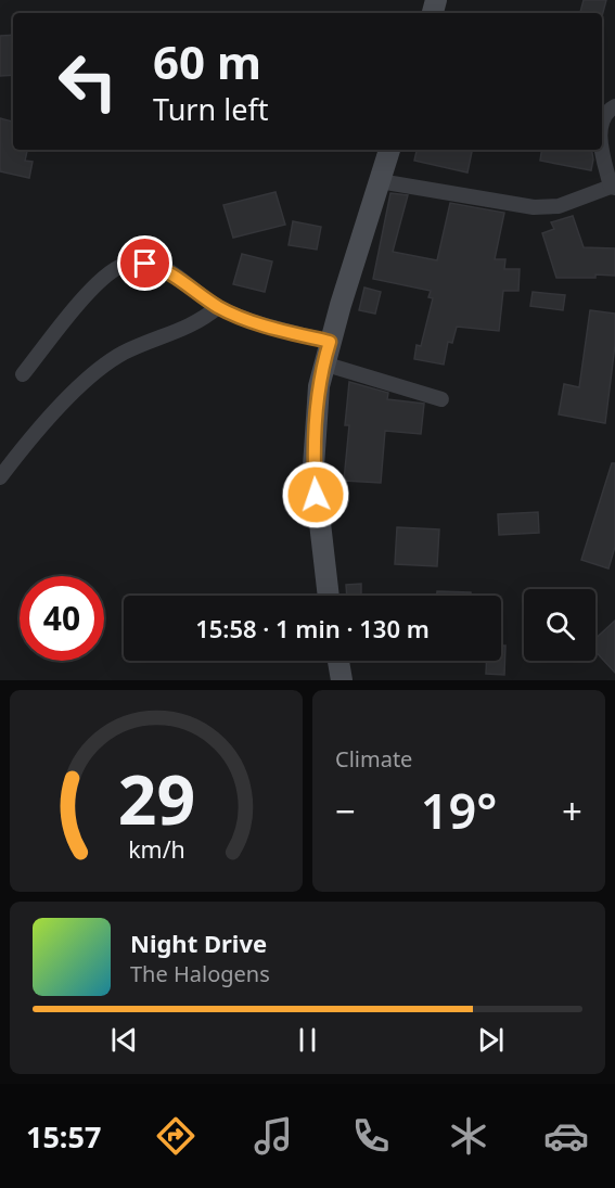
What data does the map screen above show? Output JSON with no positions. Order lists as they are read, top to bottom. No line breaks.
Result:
{"page":{"turn":["60 m","Turn left"],"limit":"40","trip":"15:58 · 1 min · 130 m","tile":"Climate","heat":["−","19°","+"],"song":["Night Drive","The Halogens"],"tabs":"15:57","gauge":["29","km/h"]}}
